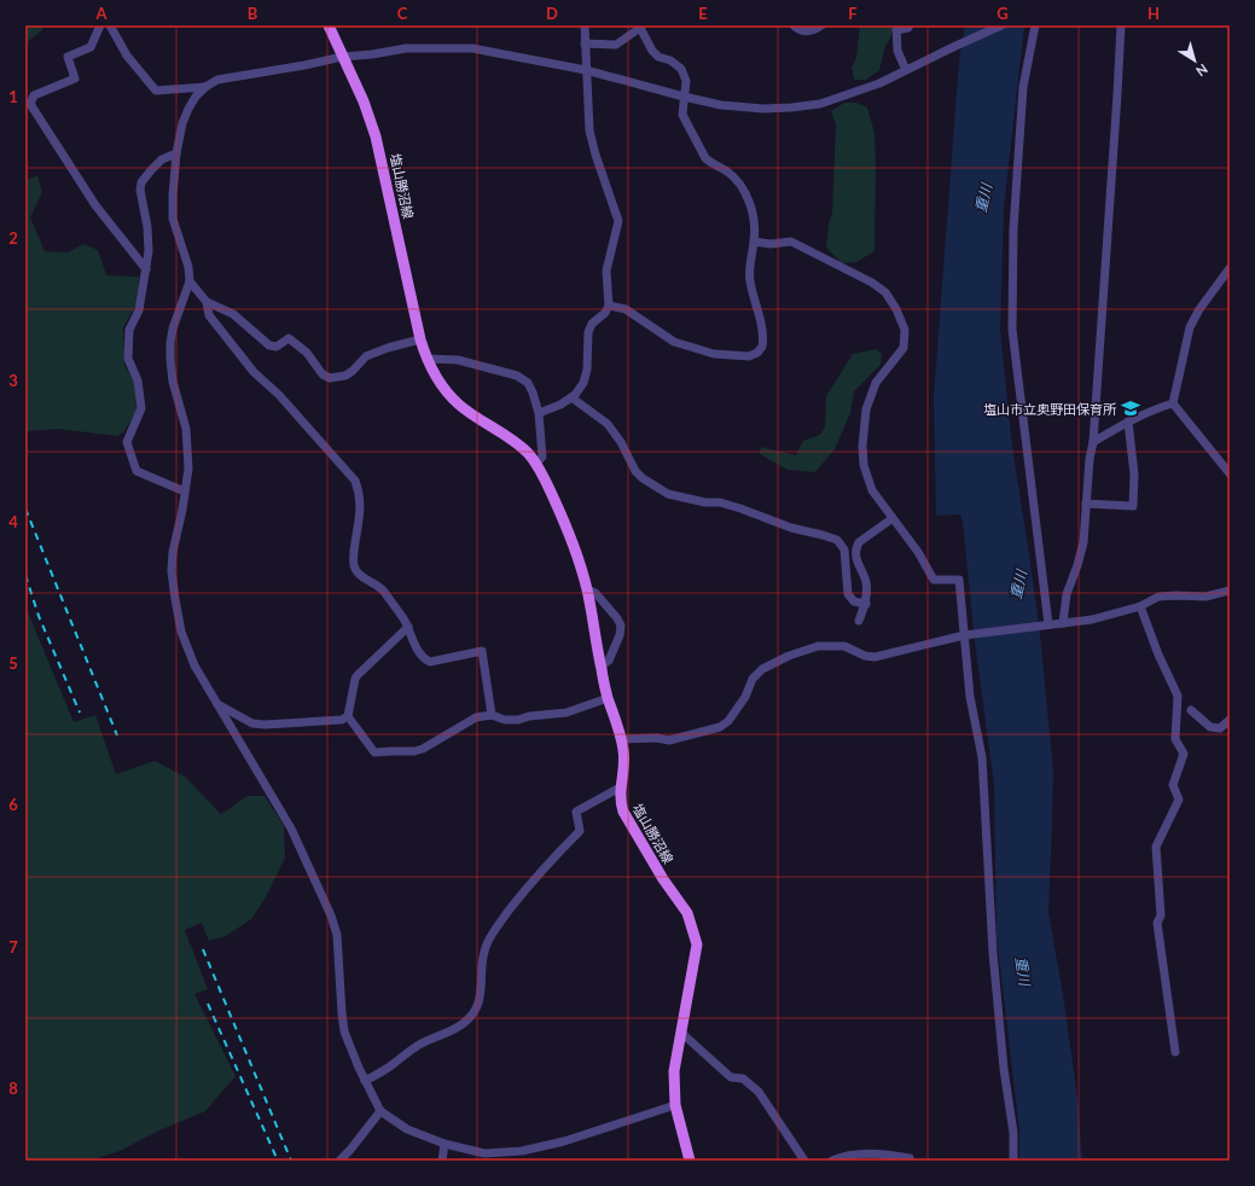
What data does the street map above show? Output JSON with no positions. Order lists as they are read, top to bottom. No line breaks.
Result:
{"streets":{"main road":["塩山勝沼線"]},"water":["重川"],"places":{"school or university":["塩山市立奥野田保育所"]},"north":"bottom right","grid":{"columns":["A","B","C","D","E","F","G","H"],"rows":["1","2","3","4","5","6","7","8"]}}
